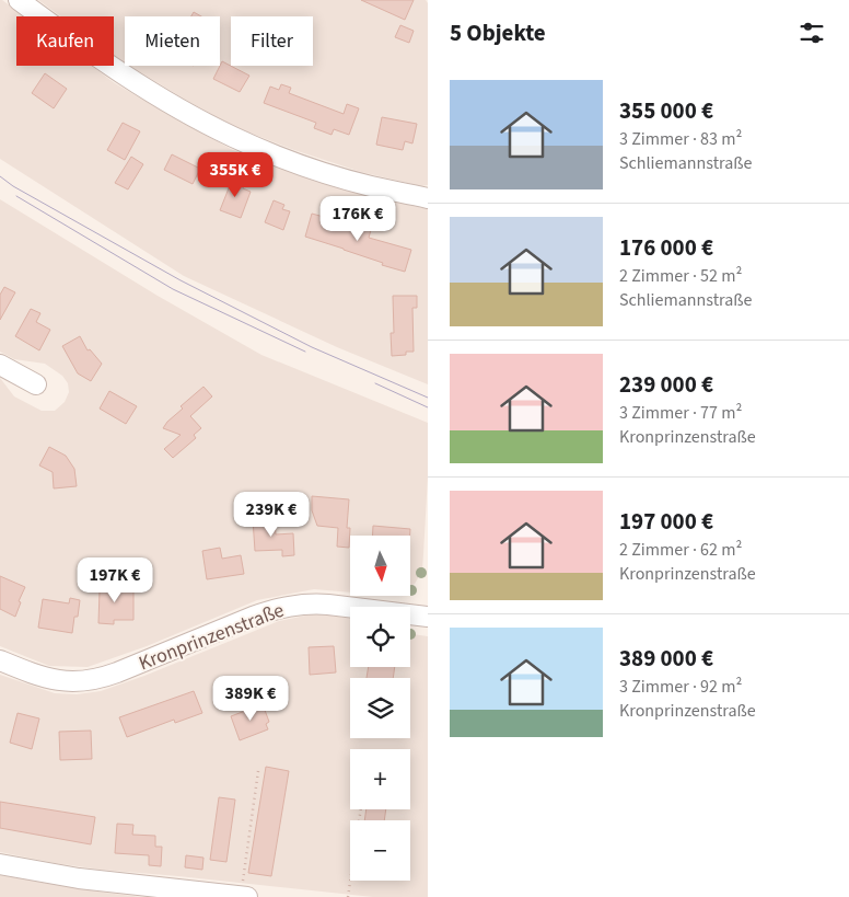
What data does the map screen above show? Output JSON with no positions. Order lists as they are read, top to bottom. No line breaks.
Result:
{"streets":{"street":["Kronprinzenstraße"]},"north":"bottom","page":{"heading":"5 Objekte","chip":["Kaufen","Mieten","Filter"],"list":[{"name":"355 000 €","note":"3 Zimmer · 83 m² · Schliemannstraße"},{"name":"176 000 €","note":"2 Zimmer · 52 m² · Schliemannstraße"},{"name":"239 000 €","note":"3 Zimmer · 77 m² · Kronprinzenstraße"},{"name":"197 000 €","note":"2 Zimmer · 62 m² · Kronprinzenstraße"},{"name":"389 000 €","note":"3 Zimmer · 92 m² · Kronprinzenstraße"}],"price":["355K €","176K €","239K €","197K €","389K €"],"map_buttons":["+","−"]}}
